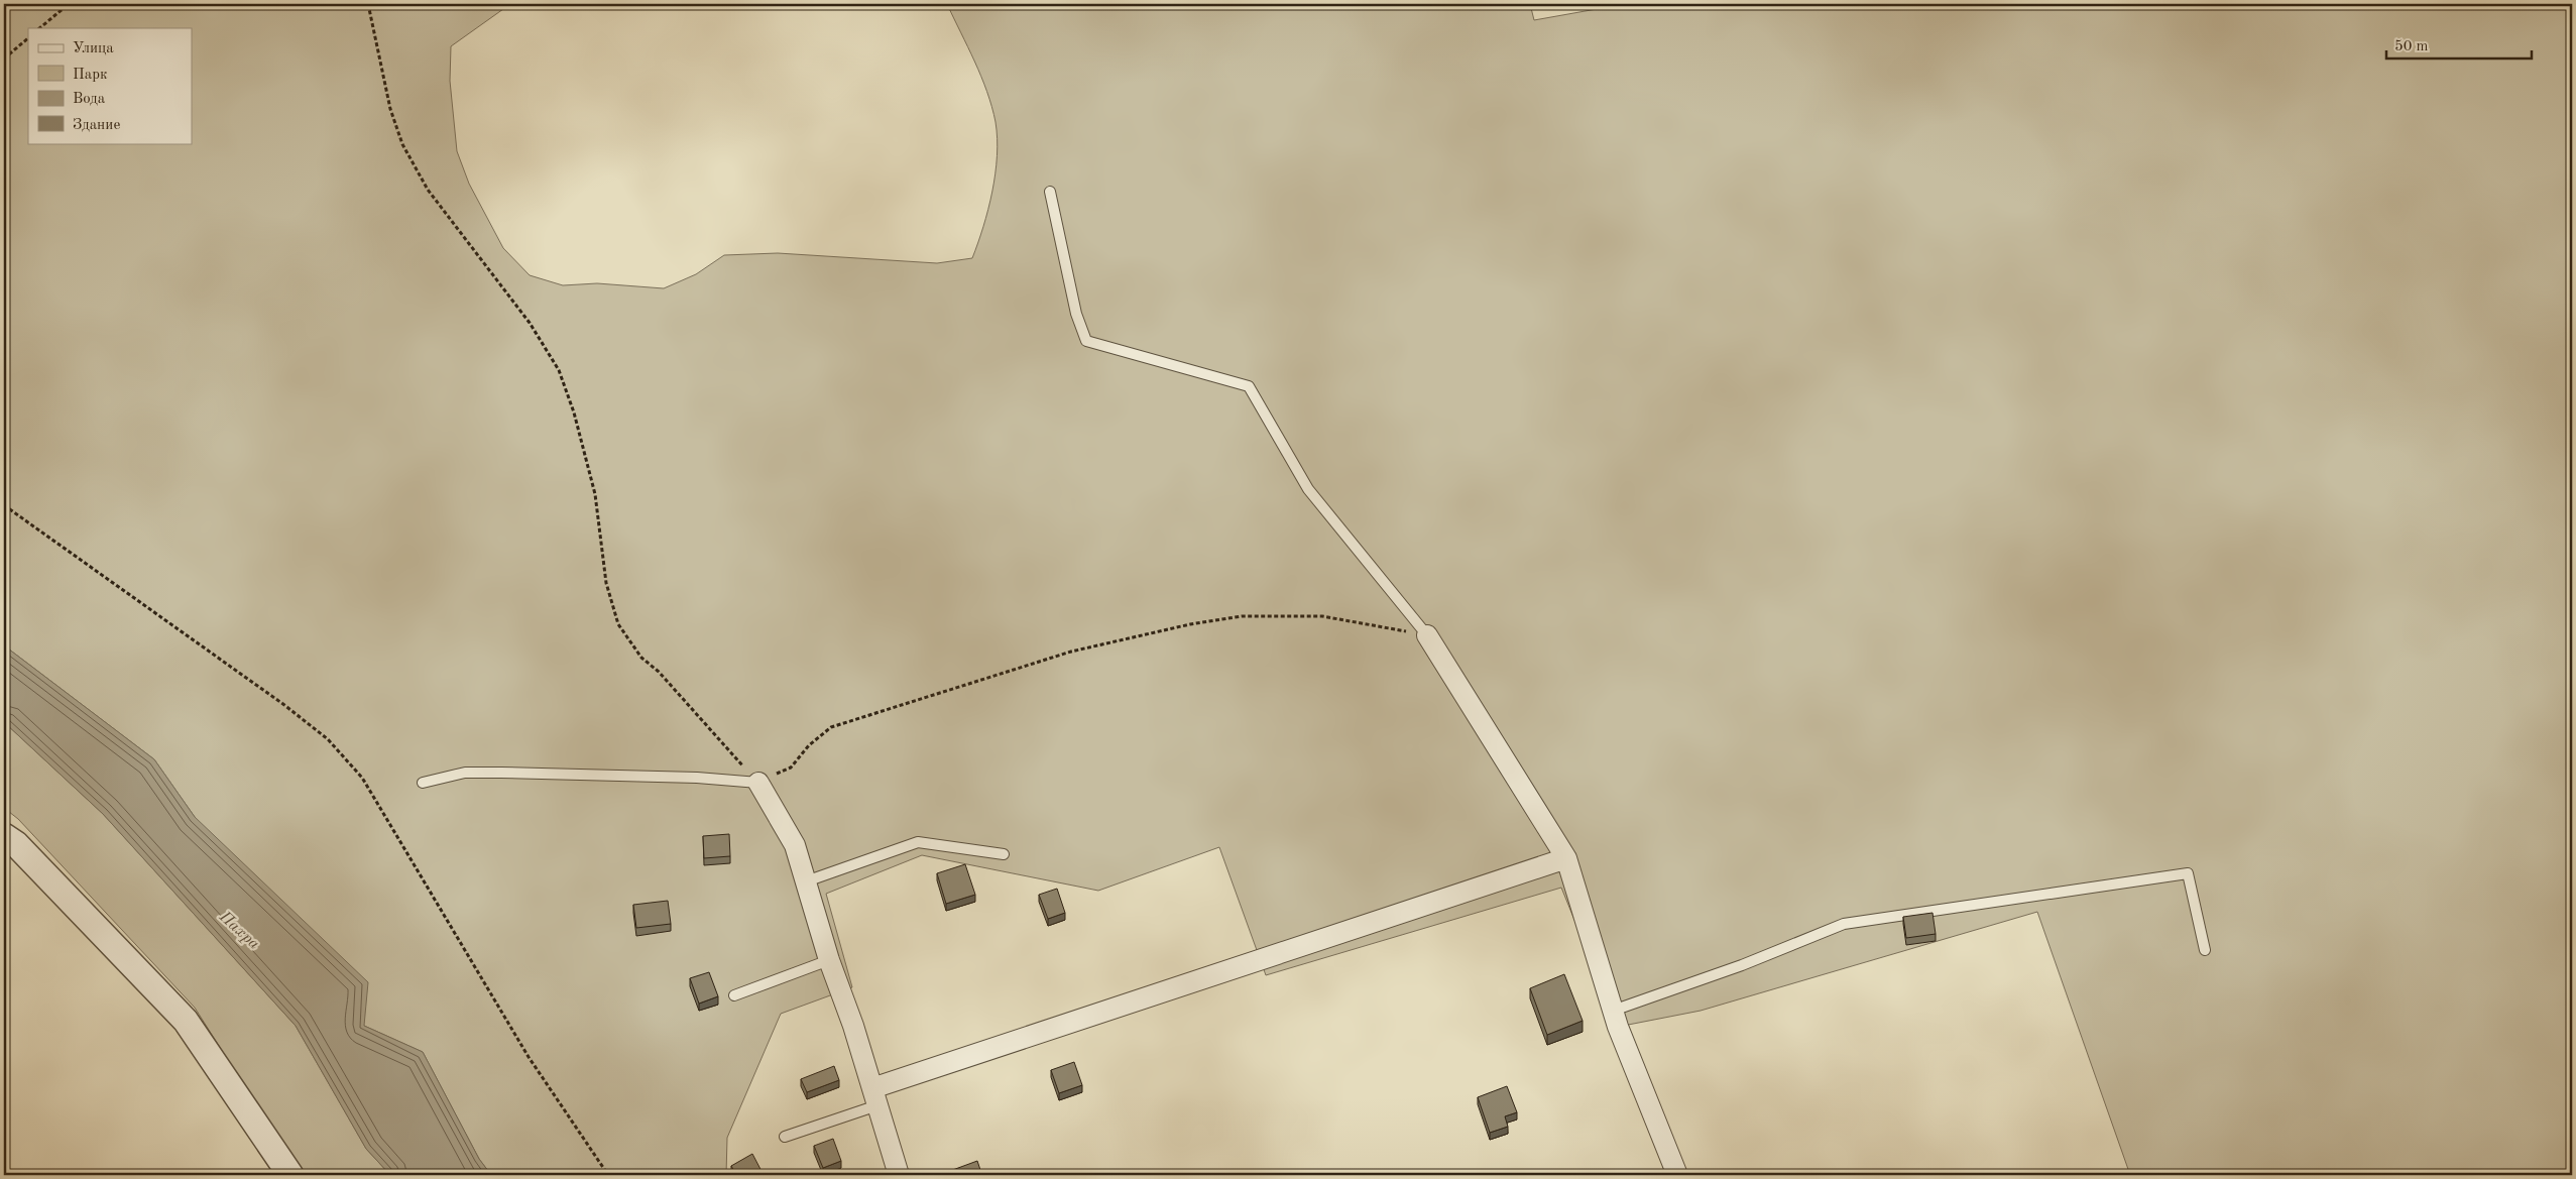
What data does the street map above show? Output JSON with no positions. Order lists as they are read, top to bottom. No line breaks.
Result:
{"water":["Пахра"],"legend":["Улица","Парк","Вода","Здание"],"scale_bar":"50 m"}
